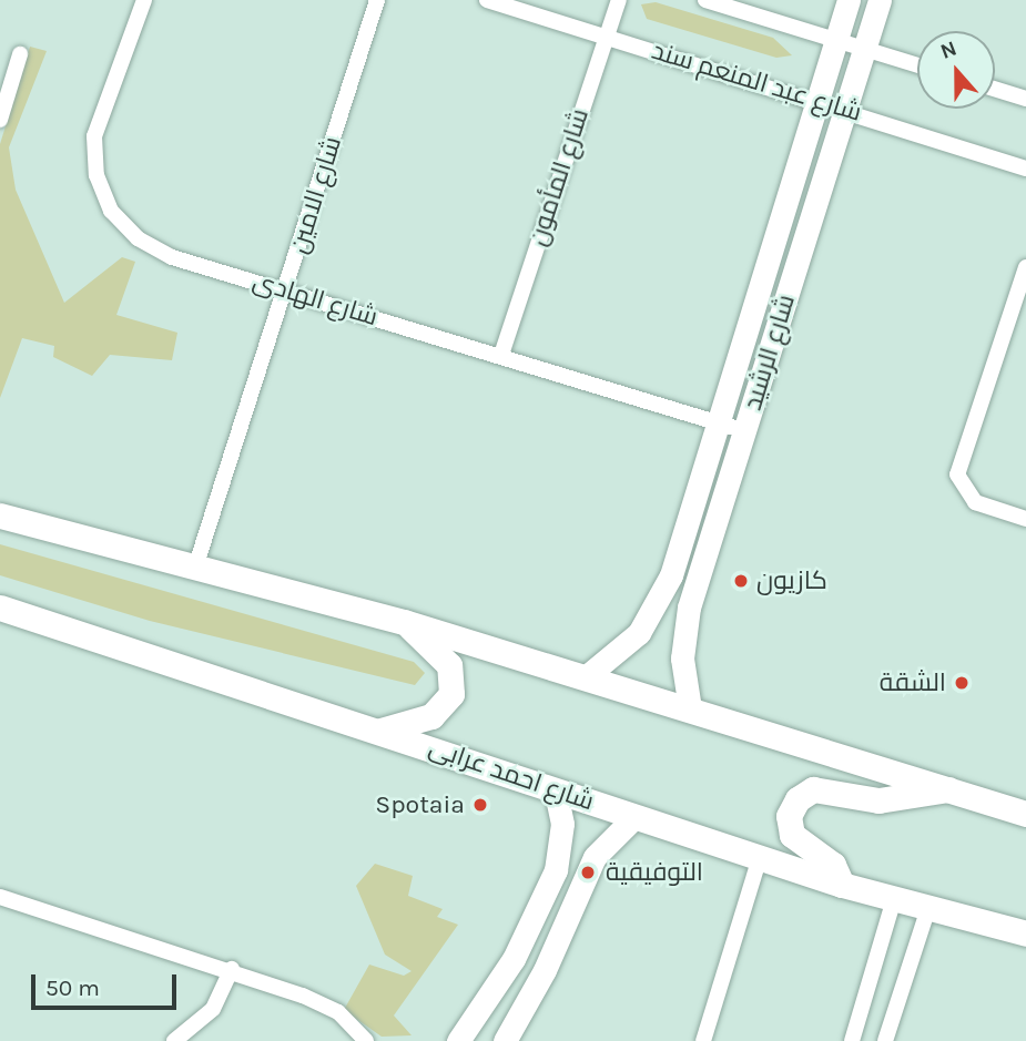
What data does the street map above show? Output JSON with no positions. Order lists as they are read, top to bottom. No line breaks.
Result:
{"streets":{"main road":["شارع احمد عرابى"],"street":["شارع عبد المنعم سند","شارع المأمون","شارع الامين","شارع الهادى","شارع الرشيد"]},"crossings":[["شارع عبد المنعم سند","شارع المأمون"],["شارع عبد المنعم سند","شارع الرشيد"],["شارع المأمون","شارع الهادى"],["شارع الامين","شارع الهادى"],["شارع الهادى","شارع الرشيد"]],"places":["كازيون","الشقة","Spotaia","التوفيقية"],"scale_bar":"50 m","north":"top"}
